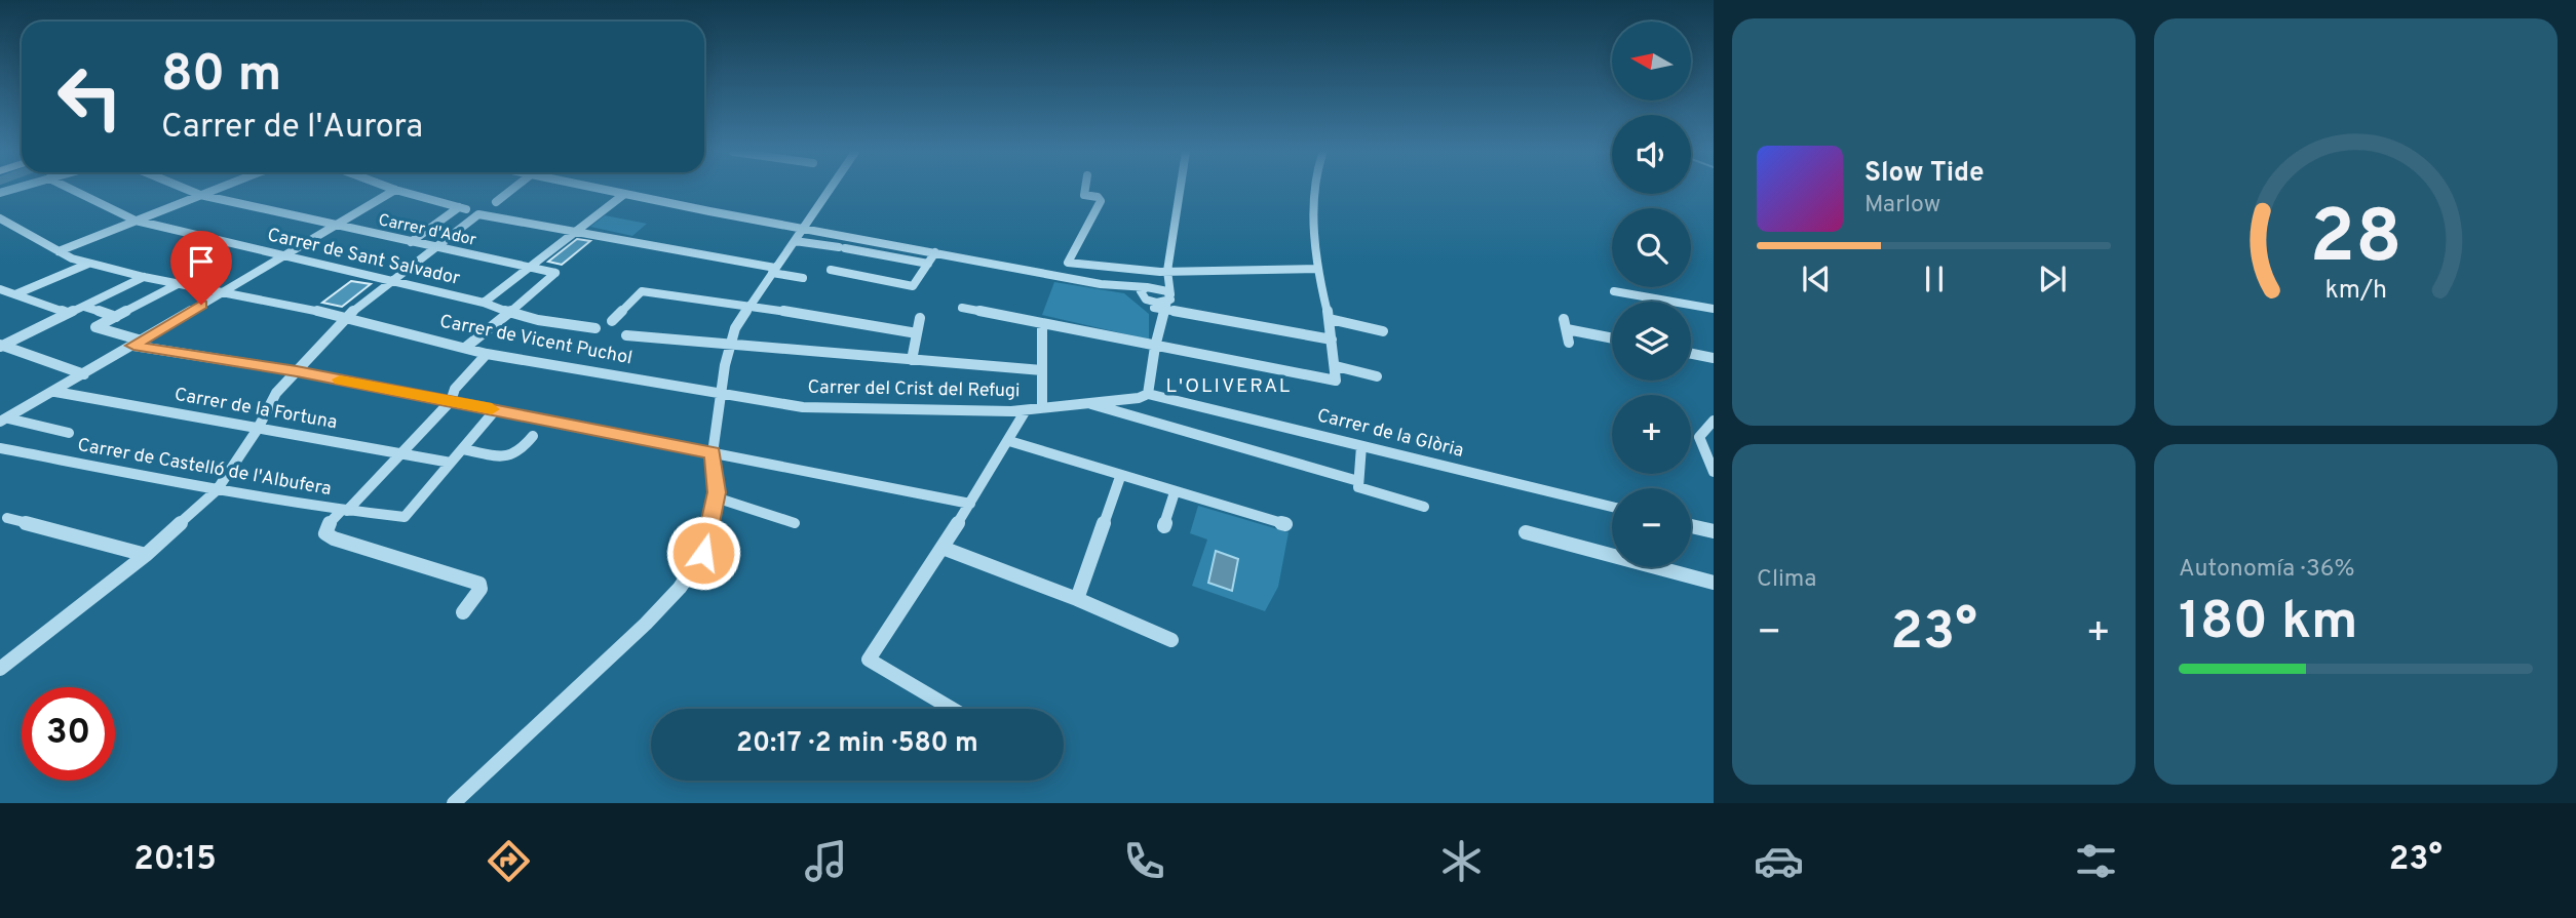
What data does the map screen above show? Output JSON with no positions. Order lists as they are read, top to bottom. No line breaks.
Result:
{"streets":{"street":["Carrer d'Ador","Carrer de Sant Salvador","Carrer de Vicent Puchol","Carrer del Crist del Refugi","Carrer de la Fortuna","Carrer de la Glòria","Carrer de Castelló de l'Albufera"]},"crossings":[["Carrer d'Ador","Carrer de Sant Salvador"],["Carrer de Vicent Puchol","Carrer del Crist del Refugi"],["Carrer del Crist del Refugi","Carrer de la Glòria"],["Carrer de la Fortuna","Carrer de Castelló de l'Albufera"]],"districts":["L'OLIVERAL"],"north":"left","page":{"map_buttons":["+","−"],"turn":["80 m","Carrer de l'Aurora"],"song":["Slow Tide","Marlow"],"tile":["Clima",["Autonomía · 36%","180 km"]],"heat":["−","23°","+"],"limit":"30","trip":"20:17 · 2 min · 580 m","tabs":["20:15","23°"],"gauge":["28","km/h"]}}
